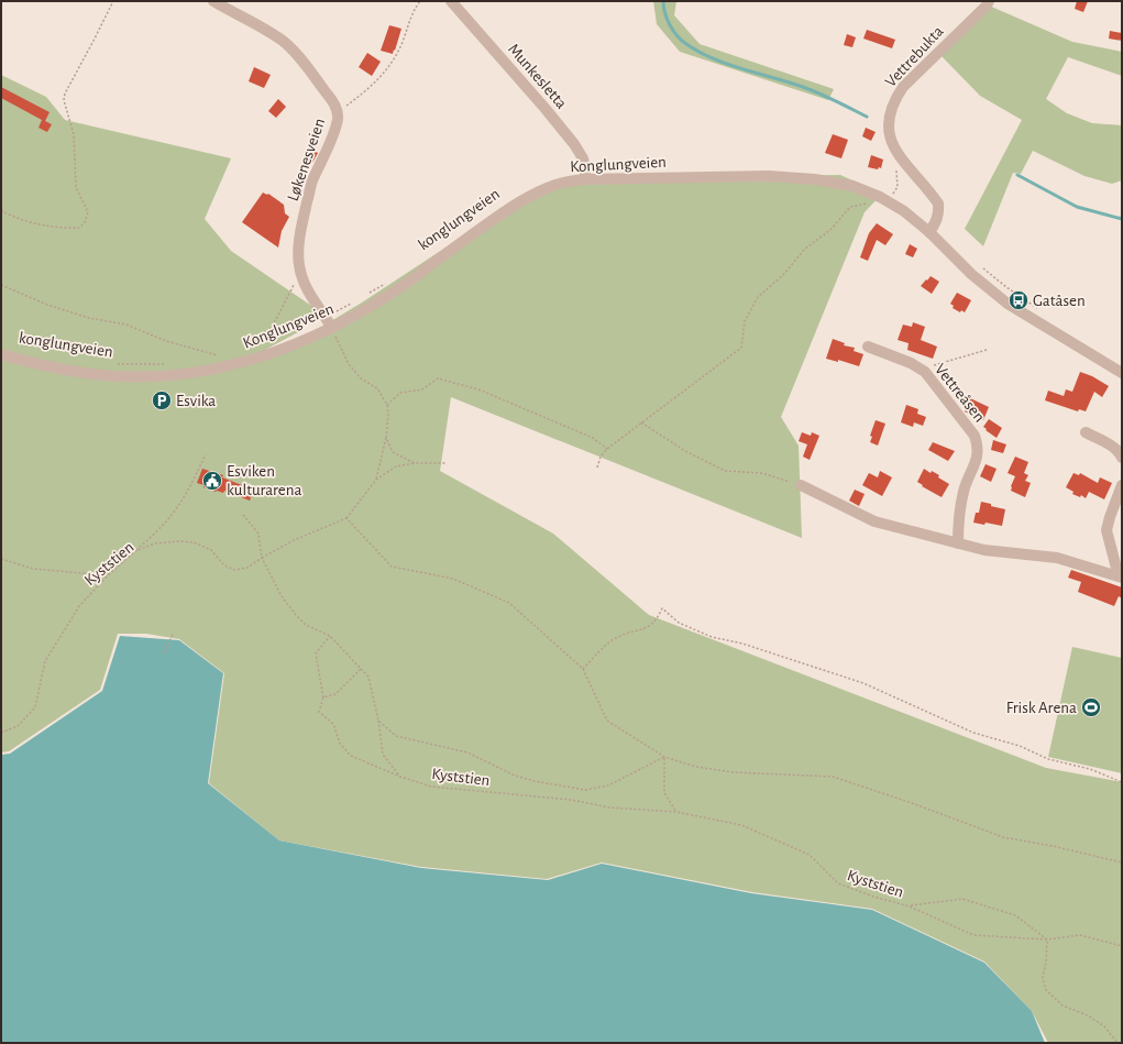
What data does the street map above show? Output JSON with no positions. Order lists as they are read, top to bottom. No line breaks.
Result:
{"streets":{"street":["Vettrebukta","Munkesletta","Løkenesveien","Konglungveien","Vettreåsen"],"path":["konglungveien","Kyststien"]},"crossings":[["Vettrebukta","Konglungveien"],["Munkesletta","Konglungveien"],["Løkenesveien","Konglungveien"],["Løkenesveien","konglungveien"],["Konglungveien","konglungveien"]],"places":{"bus stop":["Gatåsen"],"parking":["Esvika"],"public building":["Esviken kulturarena"],"sports":["Frisk Arena"]}}
